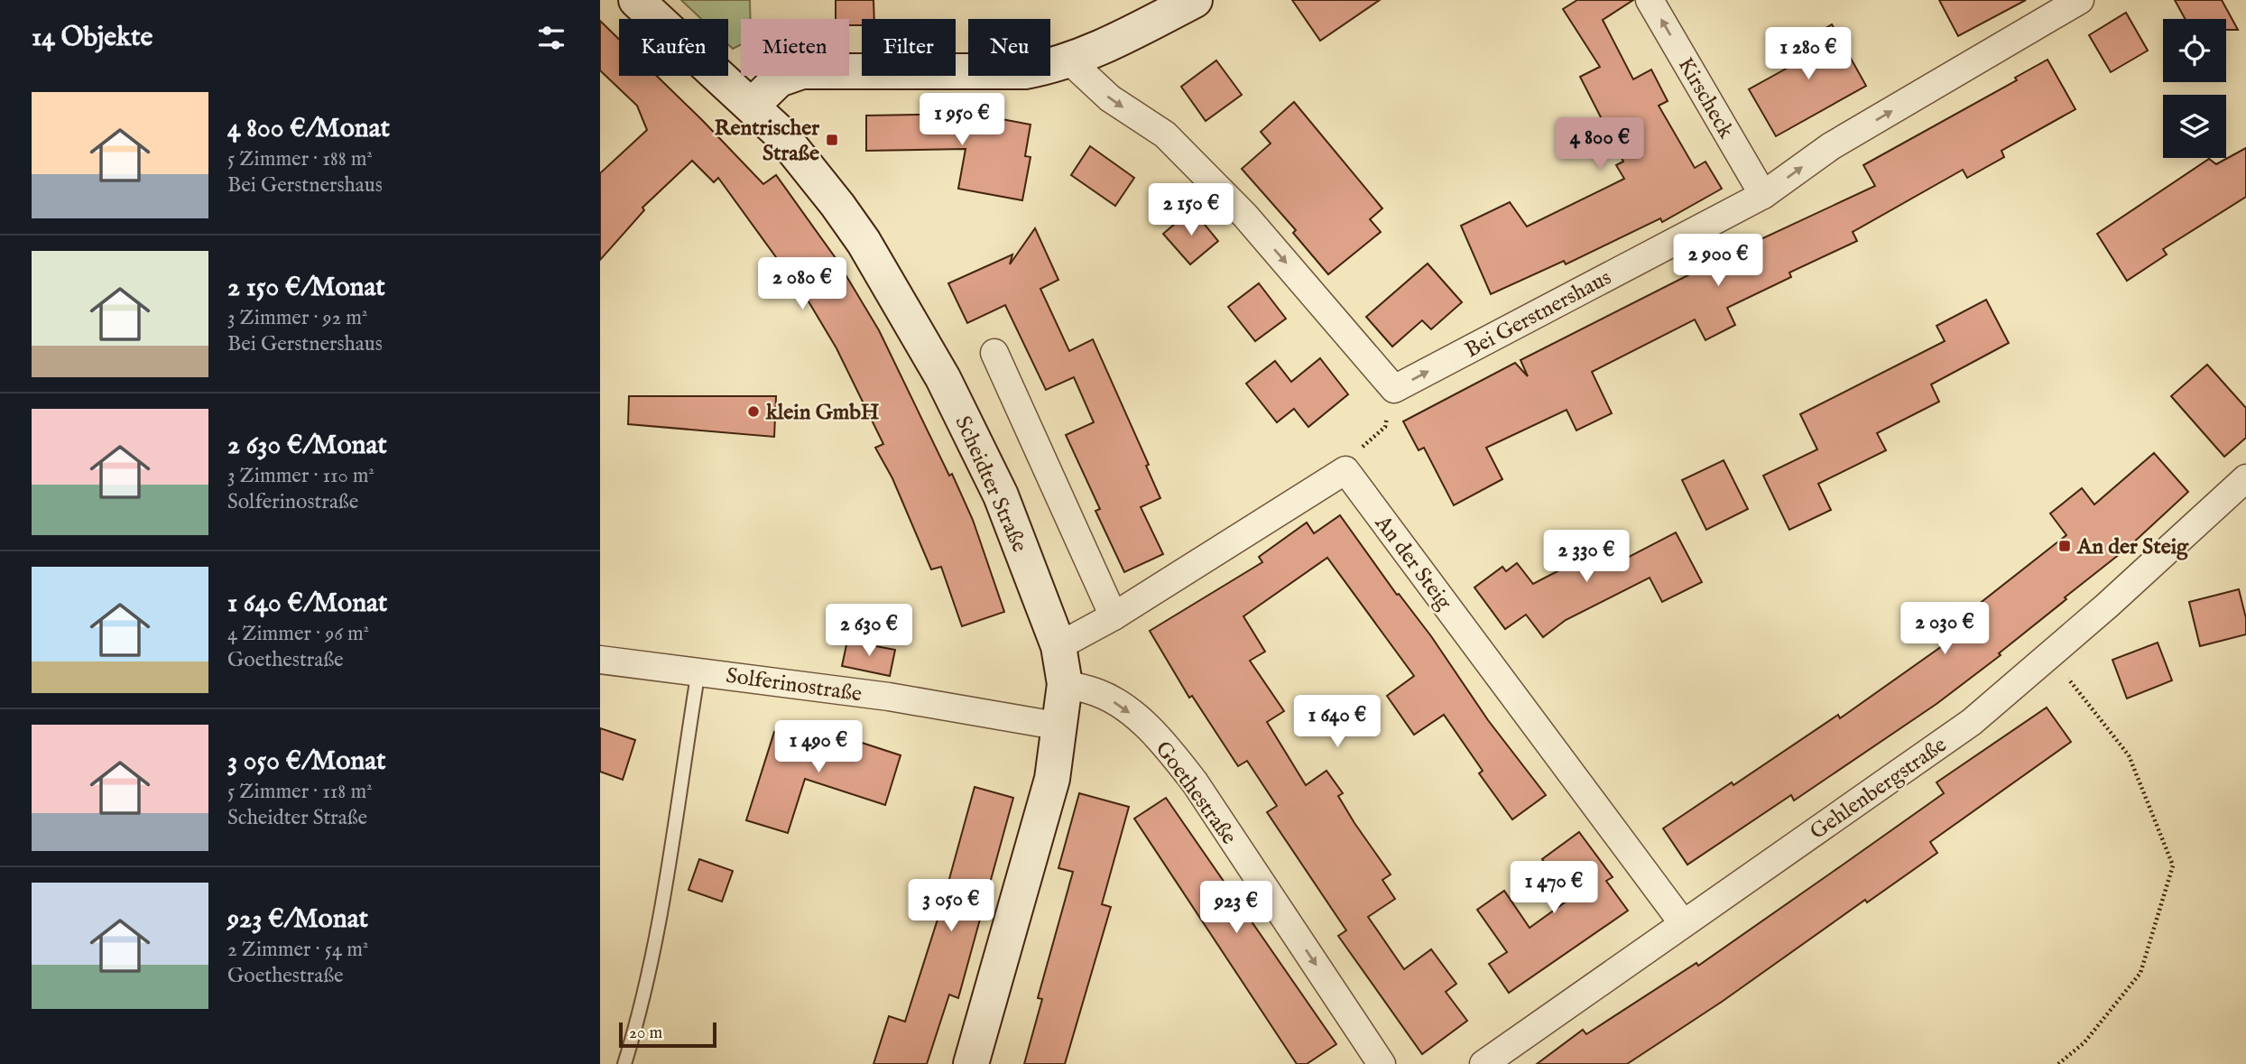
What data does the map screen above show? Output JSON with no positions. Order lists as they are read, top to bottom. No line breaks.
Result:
{"streets":{"street":["Kirscheck","Bei Gerstnershaus","Scheidter Straße","An der Steig","Solferinostraße","Gehlenbergstraße","Goethestraße"]},"crossings":[["Kirscheck","Bei Gerstnershaus"],["Scheidter Straße","An der Steig"],["Scheidter Straße","Solferinostraße"],["Scheidter Straße","Goethestraße"],["An der Steig","Gehlenbergstraße"]],"one_way":["Kirscheck","Bei Gerstnershaus","Goethestraße"],"places":{"transit":["Rentrischer Straße","An der Steig"],"other":["klein GmbH"]},"scale_bar":"20 m","page":{"heading":"14 Objekte","chip":["Kaufen","Mieten","Filter","Neu"],"price":["1 280 €","1 950 €","4 800 €","2 150 €","2 900 €","2 080 €","2 330 €","2 030 €","2 630 €","1 640 €","1 490 €","1 470 €","3 050 €","923 €"],"list":[{"name":"4 800 €/Monat","note":"5 Zimmer · 188 m² · Bei Gerstnershaus"},{"name":"2 150 €/Monat","note":"3 Zimmer · 92 m² · Bei Gerstnershaus"},{"name":"2 630 €/Monat","note":"3 Zimmer · 110 m² · Solferinostraße"},{"name":"1 640 €/Monat","note":"4 Zimmer · 96 m² · Goethestraße"},{"name":"3 050 €/Monat","note":"5 Zimmer · 118 m² · Scheidter Straße"},{"name":"923 €/Monat","note":"2 Zimmer · 54 m² · Goethestraße"}],"scale":"20 m"}}
